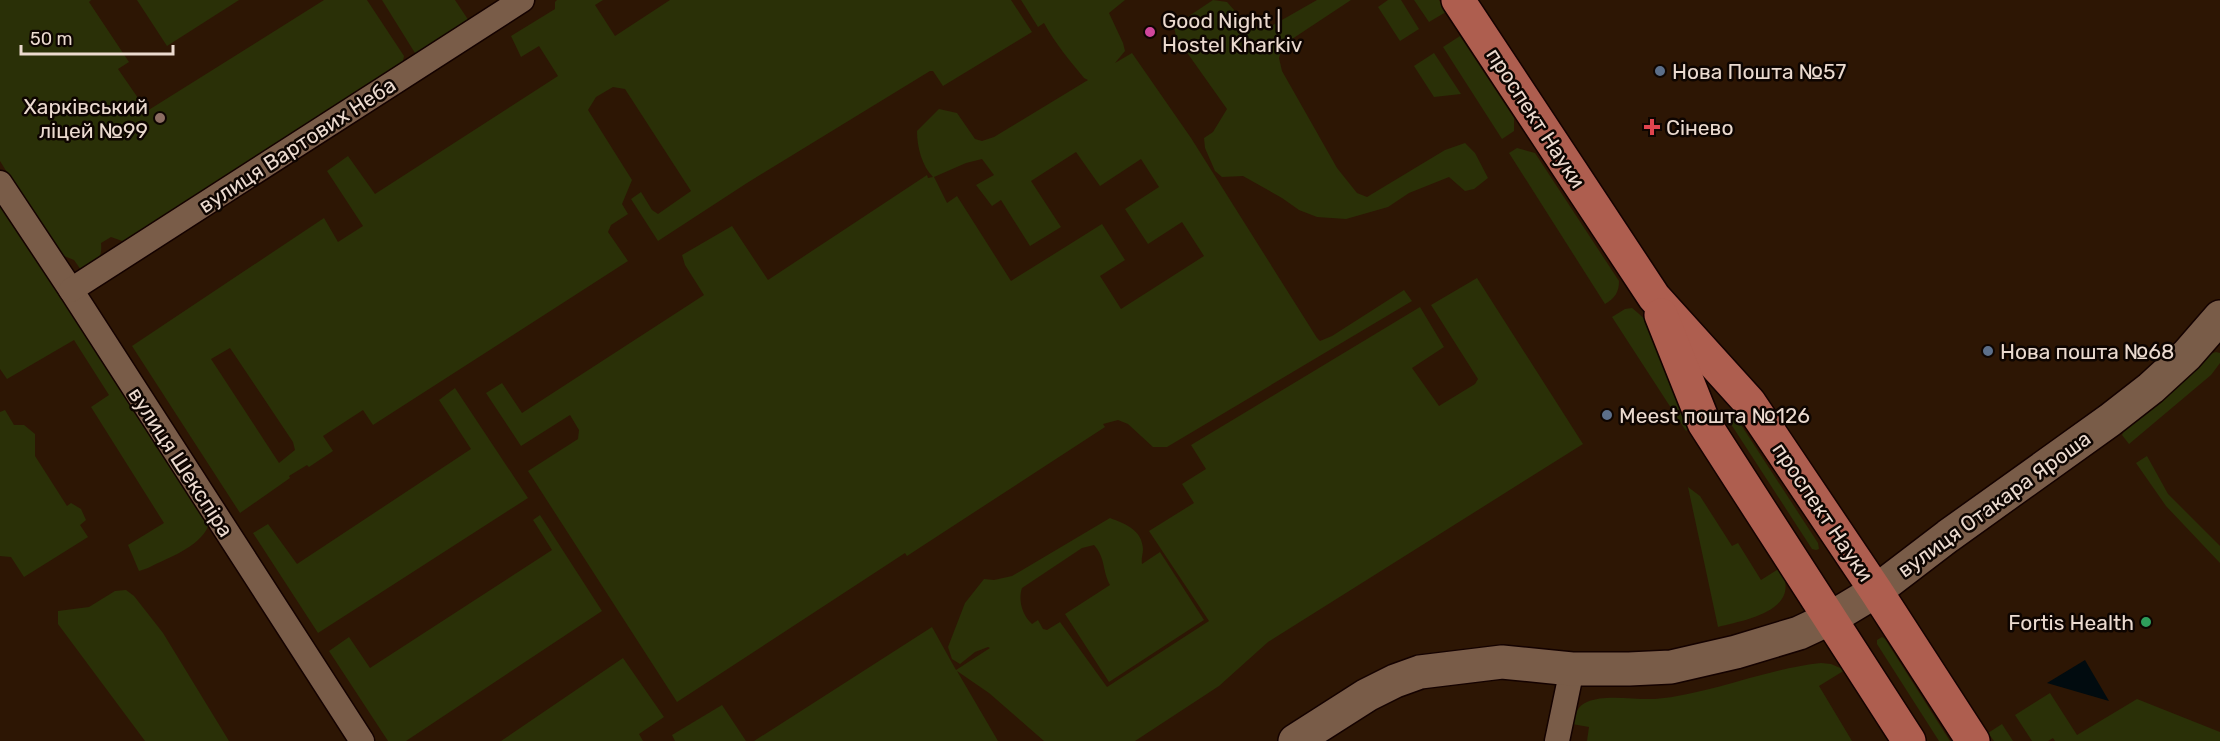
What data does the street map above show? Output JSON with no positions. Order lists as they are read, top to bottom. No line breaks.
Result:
{"streets":{"main road":["проспект Науки"],"street":["вулиця Вартових Неба","вулиця Шекспіра","вулиця Отакара Яроша"]},"crossings":[["проспект Науки","вулиця Отакара Яроша"],["вулиця Вартових Неба","вулиця Шекспіра"]],"places":{"other":["Good Night | Hostel Kharkiv","Нова Пошта №57","Харківський ліцей №99","Нова пошта №68","Meest пошта №126","Fortis Health"],"health":["Сінево"]},"scale_bar":"50 m"}
